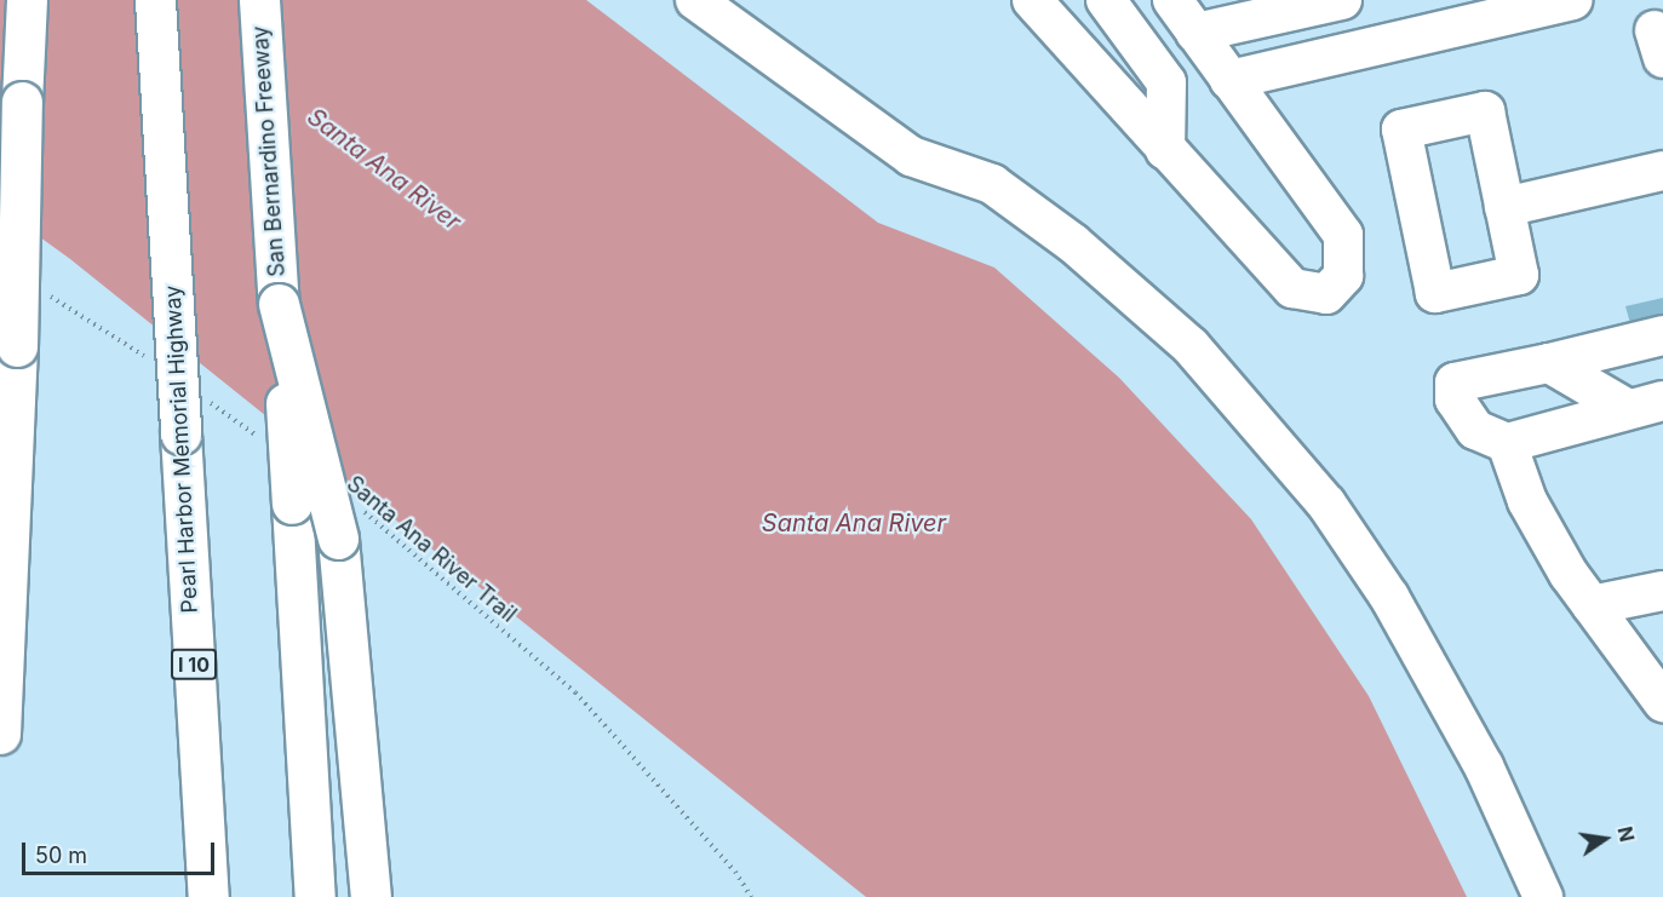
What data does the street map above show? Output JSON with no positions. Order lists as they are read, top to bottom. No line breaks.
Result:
{"streets":{"highway":["San Bernardino Freeway","Pearl Harbor Memorial Highway","I 10"],"path":["Santa Ana River Trail"]},"water":["Santa Ana River"],"scale_bar":"50 m","north":"right"}
